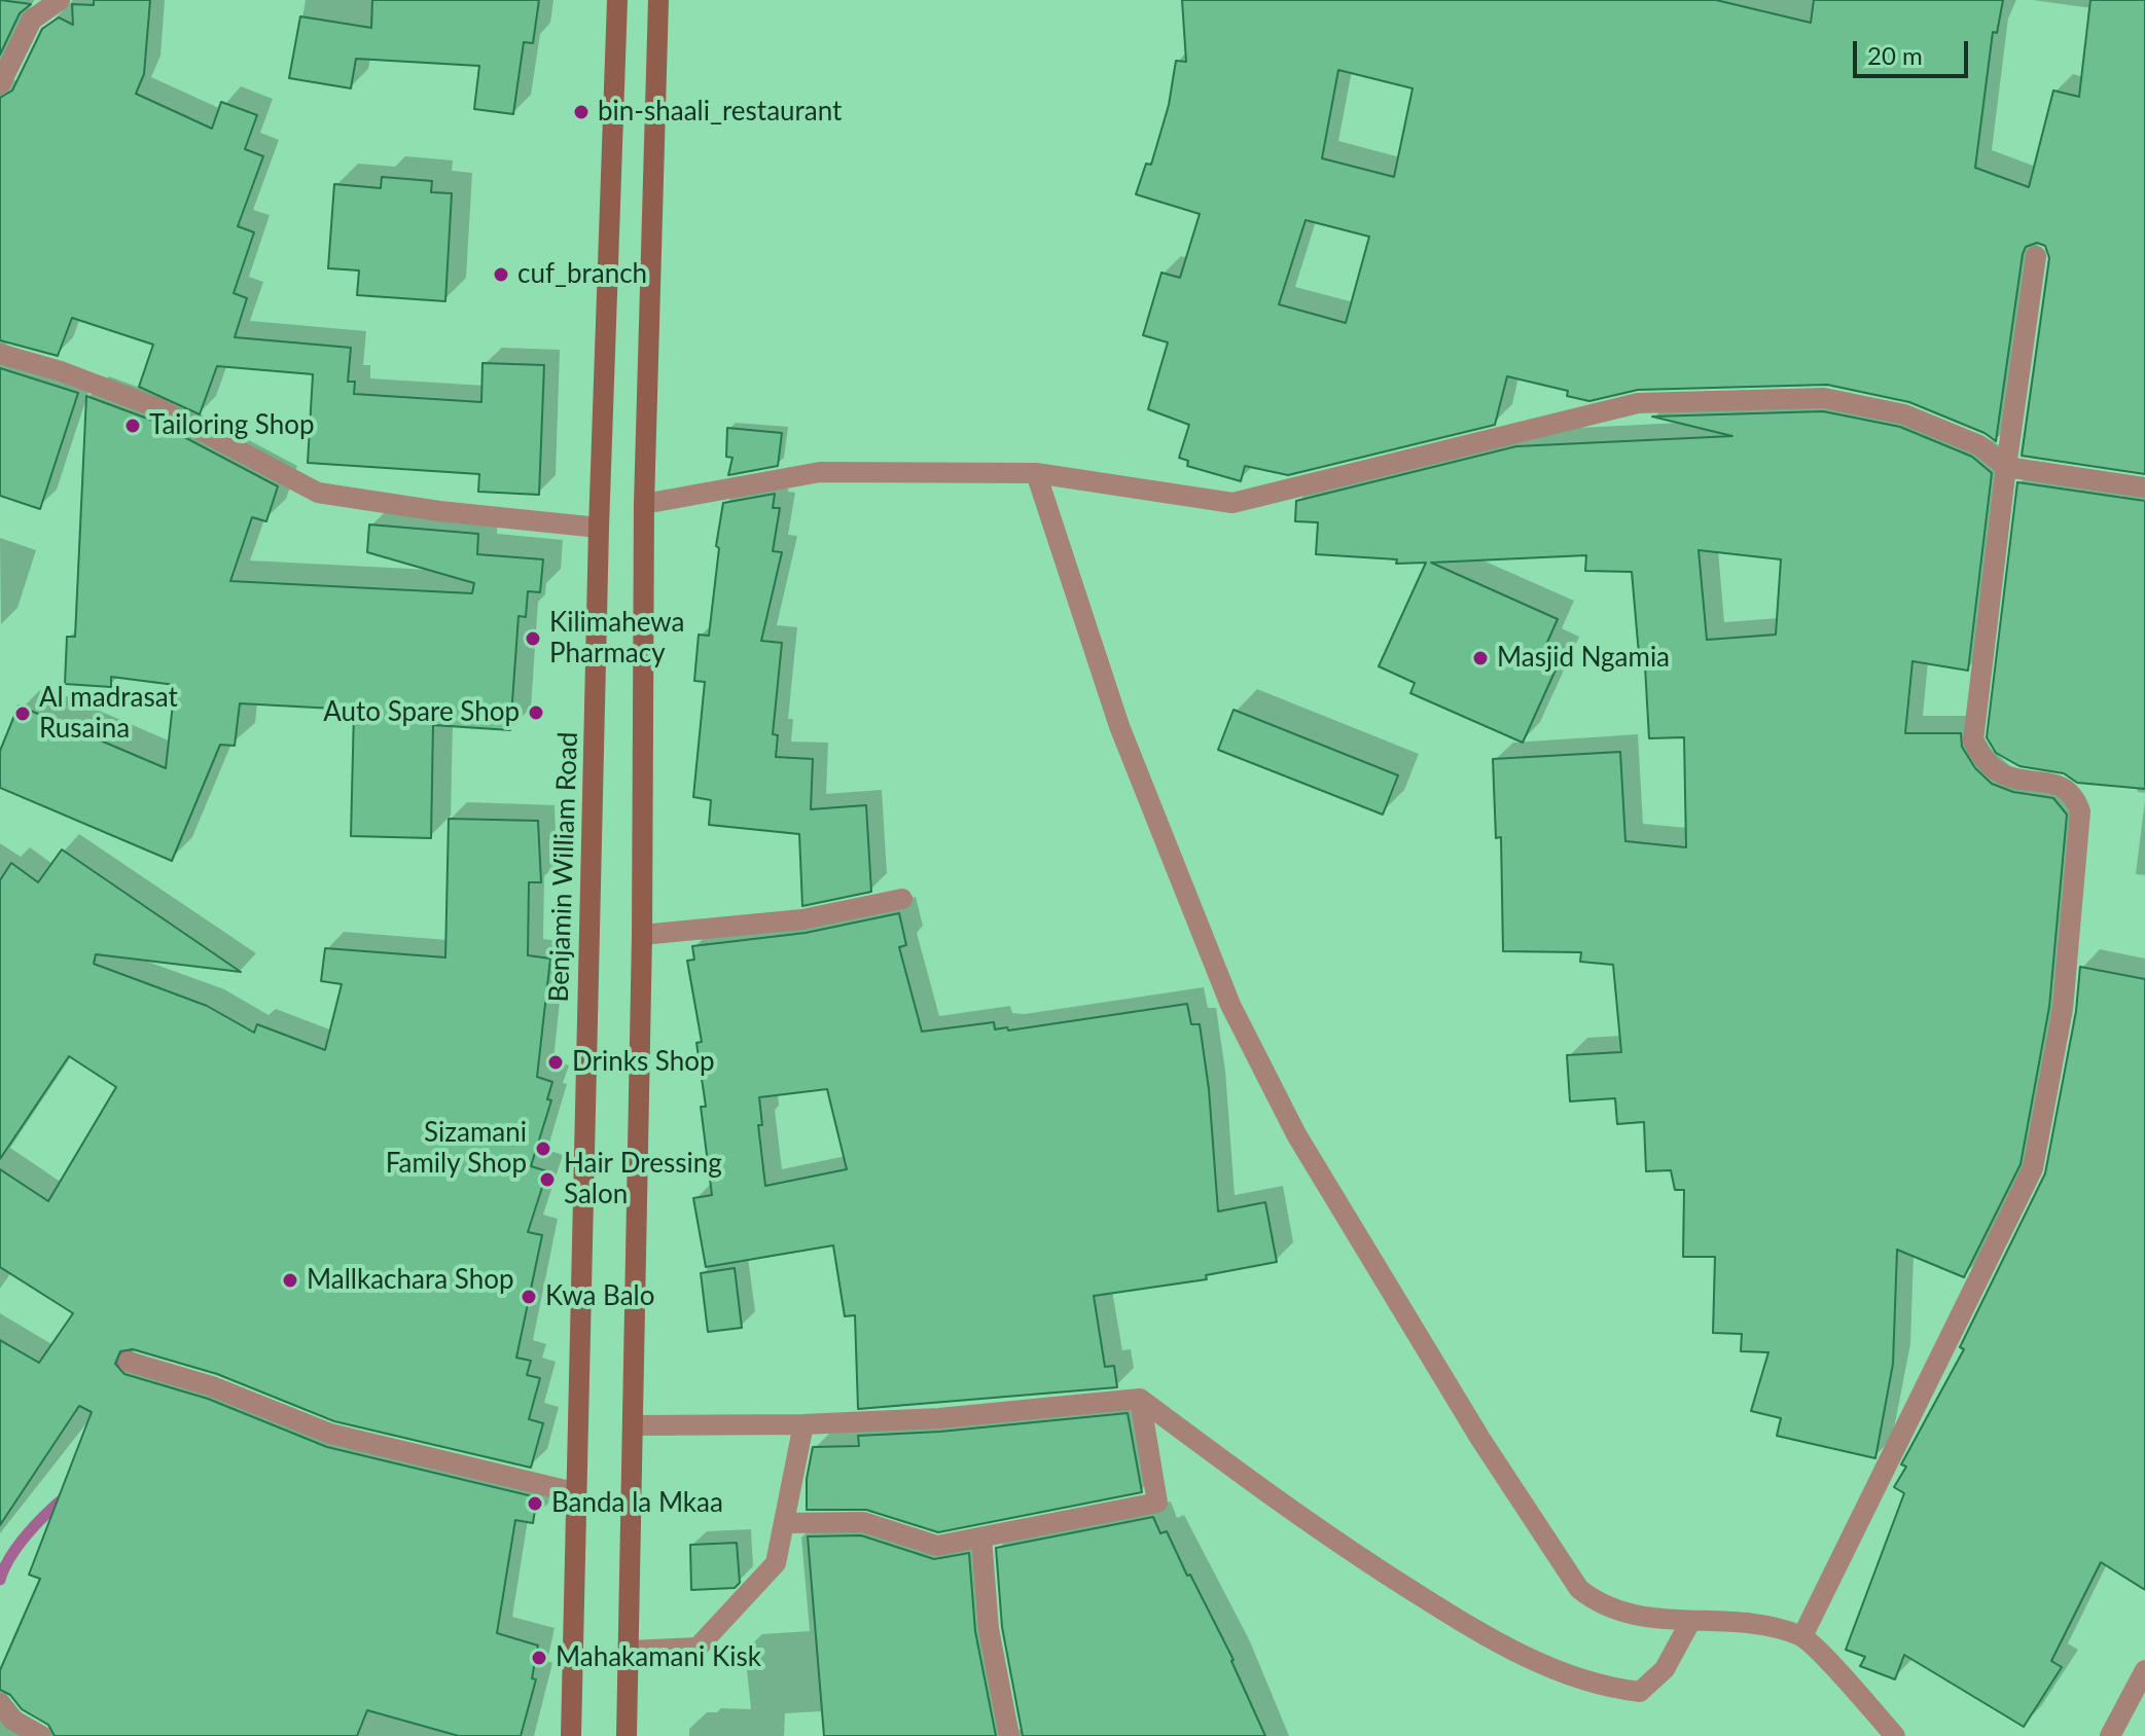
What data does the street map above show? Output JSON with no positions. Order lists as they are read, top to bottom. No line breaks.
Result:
{"streets":{"main road":["Benjamin William Road"]},"places":["bin-shaali_restaurant","cuf_branch","Tailoring Shop","Kilimahewa Pharmacy","Masjid Ngamia","Auto Spare Shop","Al madrasat Rusaina","Drinks Shop","Sizamani Family Shop","Hair Dressing Salon","Mallkachara Shop","Kwa Balo","Banda la Mkaa","Mahakamani Kisk"],"scale_bar":"20 m"}
